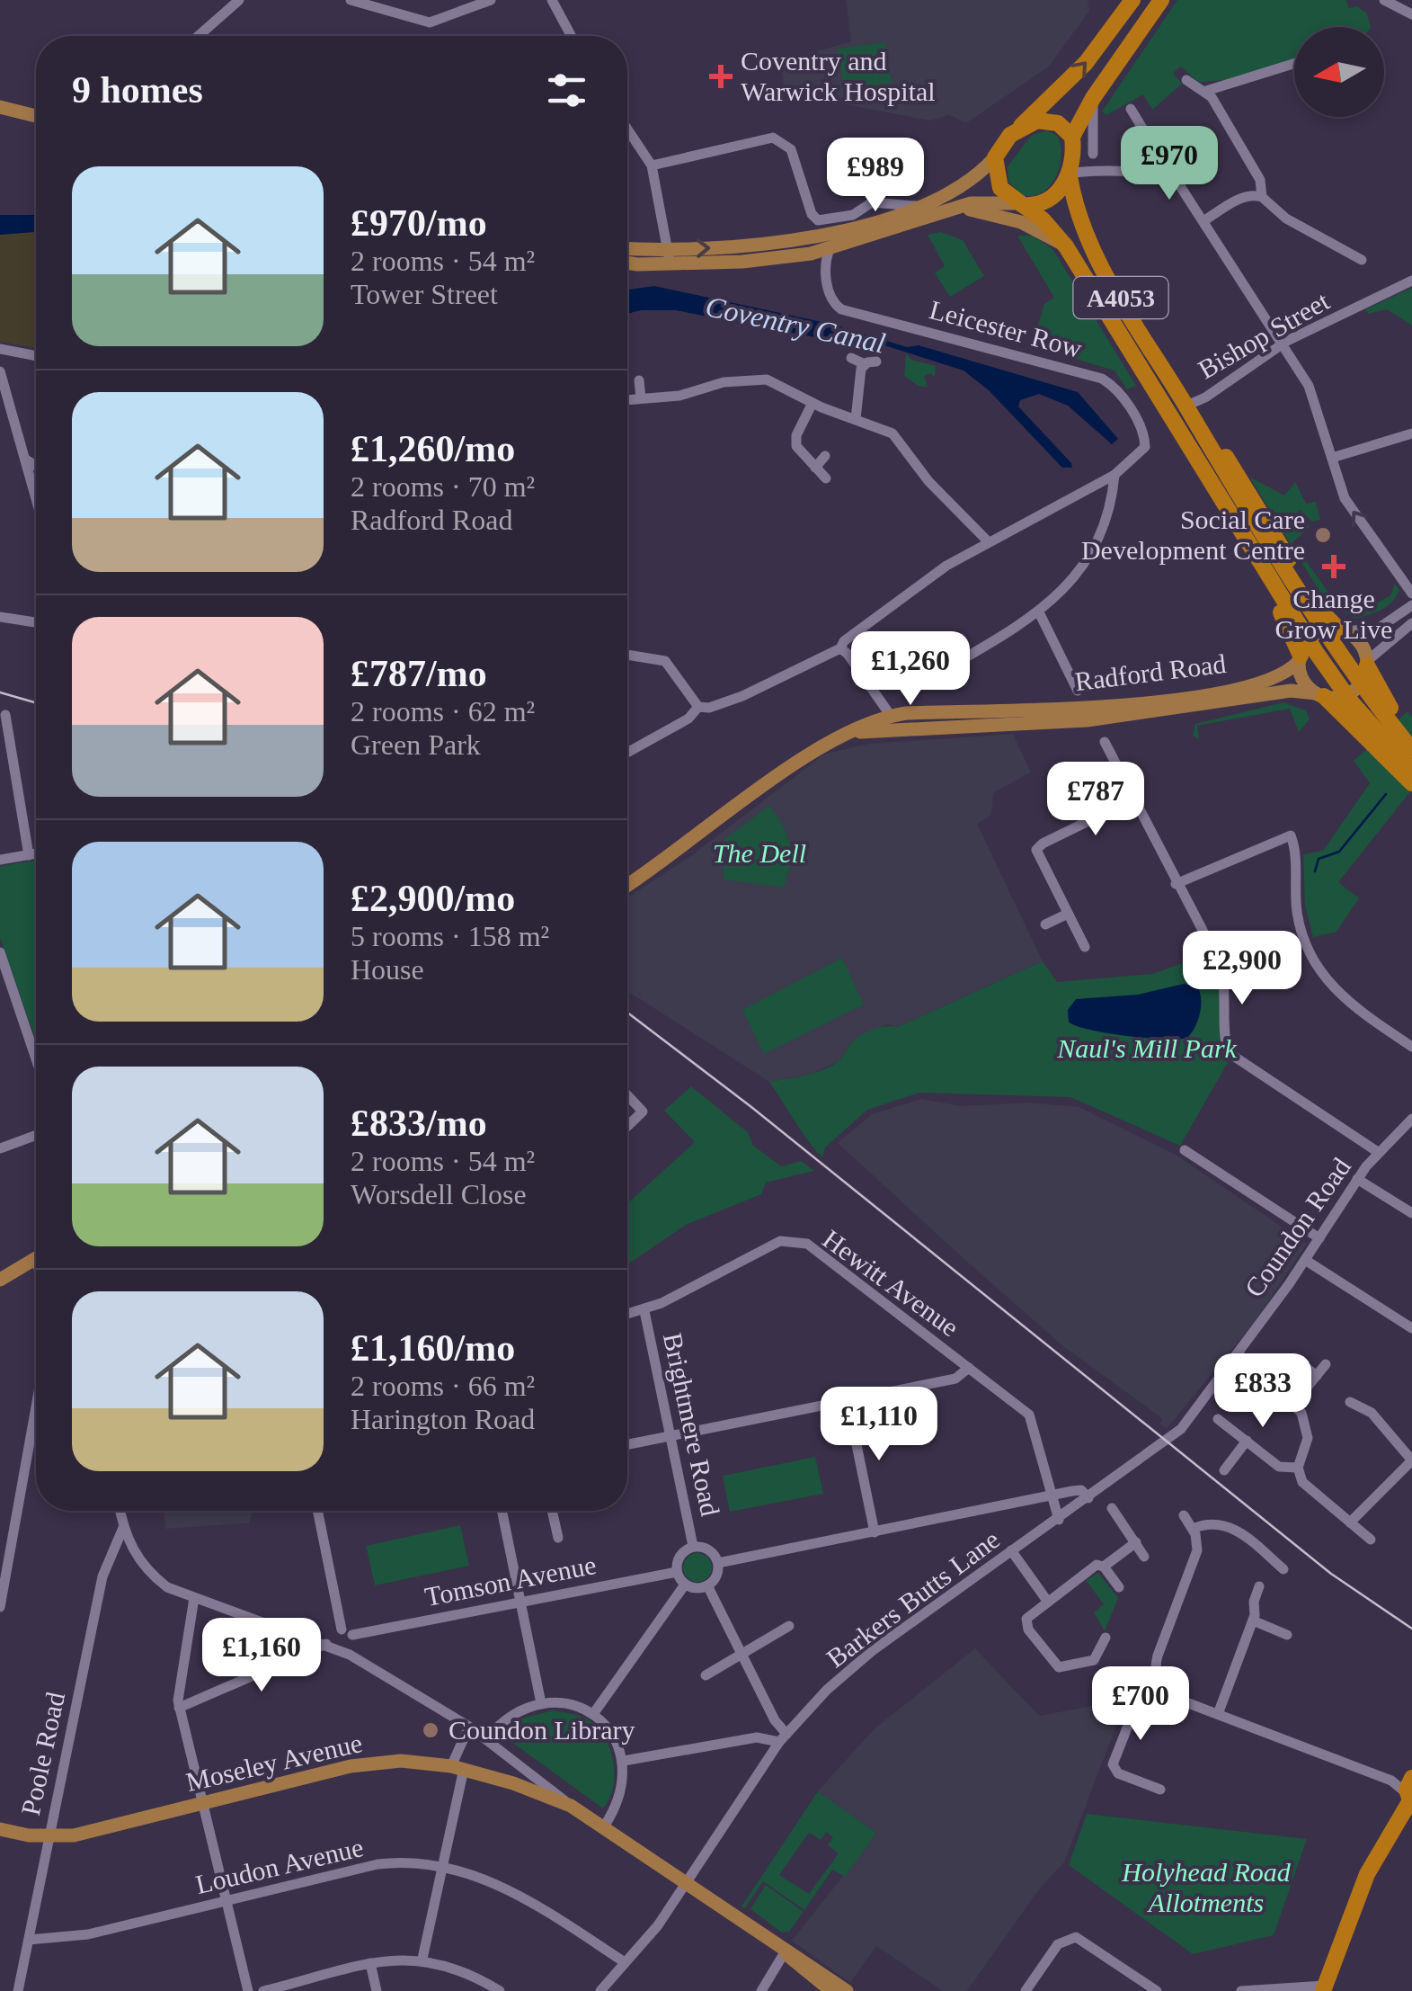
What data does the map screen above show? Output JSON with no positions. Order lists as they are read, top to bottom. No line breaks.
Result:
{"streets":{"highway":["A4053"],"main road":["Radford Road","Moseley Avenue"],"street":["Leicester Row","Bishop Street","Coundon Road","Hewitt Avenue","Brightmere Road","Tomson Avenue","Barkers Butts Lane","Poole Road","Loudon Avenue"]},"crossings":[["A4053","Bishop Street"],["A4053","Radford Road"],["Coundon Road","Barkers Butts Lane"],["Hewitt Avenue","Brightmere Road"],["Hewitt Avenue","Barkers Butts Lane"],["Brightmere Road","Tomson Avenue"],["Barkers Butts Lane","Moseley Avenue"],["Barkers Butts Lane","Loudon Avenue"],["Poole Road","Moseley Avenue"],["Poole Road","Loudon Avenue"]],"water":["Coventry Canal"],"parks":["The Dell","Naul's Mill Park","Holyhead Road Allotments"],"places":{"health":["Coventry and Warwick Hospital","Change Grow Live"],"other":["Social Care Development Centre","Coundon Library"]},"north":"left","page":{"heading":"9 homes","price":["£970","£989","£1,260","£787","£2,900","£833","£1,110","£1,160","£700"],"list":[{"name":"£970/mo","note":"2 rooms · 54 m² · Tower Street"},{"name":"£1,260/mo","note":"2 rooms · 70 m² · Radford Road"},{"name":"£787/mo","note":"2 rooms · 62 m² · Green Park"},{"name":"£2,900/mo","note":"5 rooms · 158 m² · House"},{"name":"£833/mo","note":"2 rooms · 54 m² · Worsdell Close"},{"name":"£1,160/mo","note":"2 rooms · 66 m² · Harington Road"}]}}
